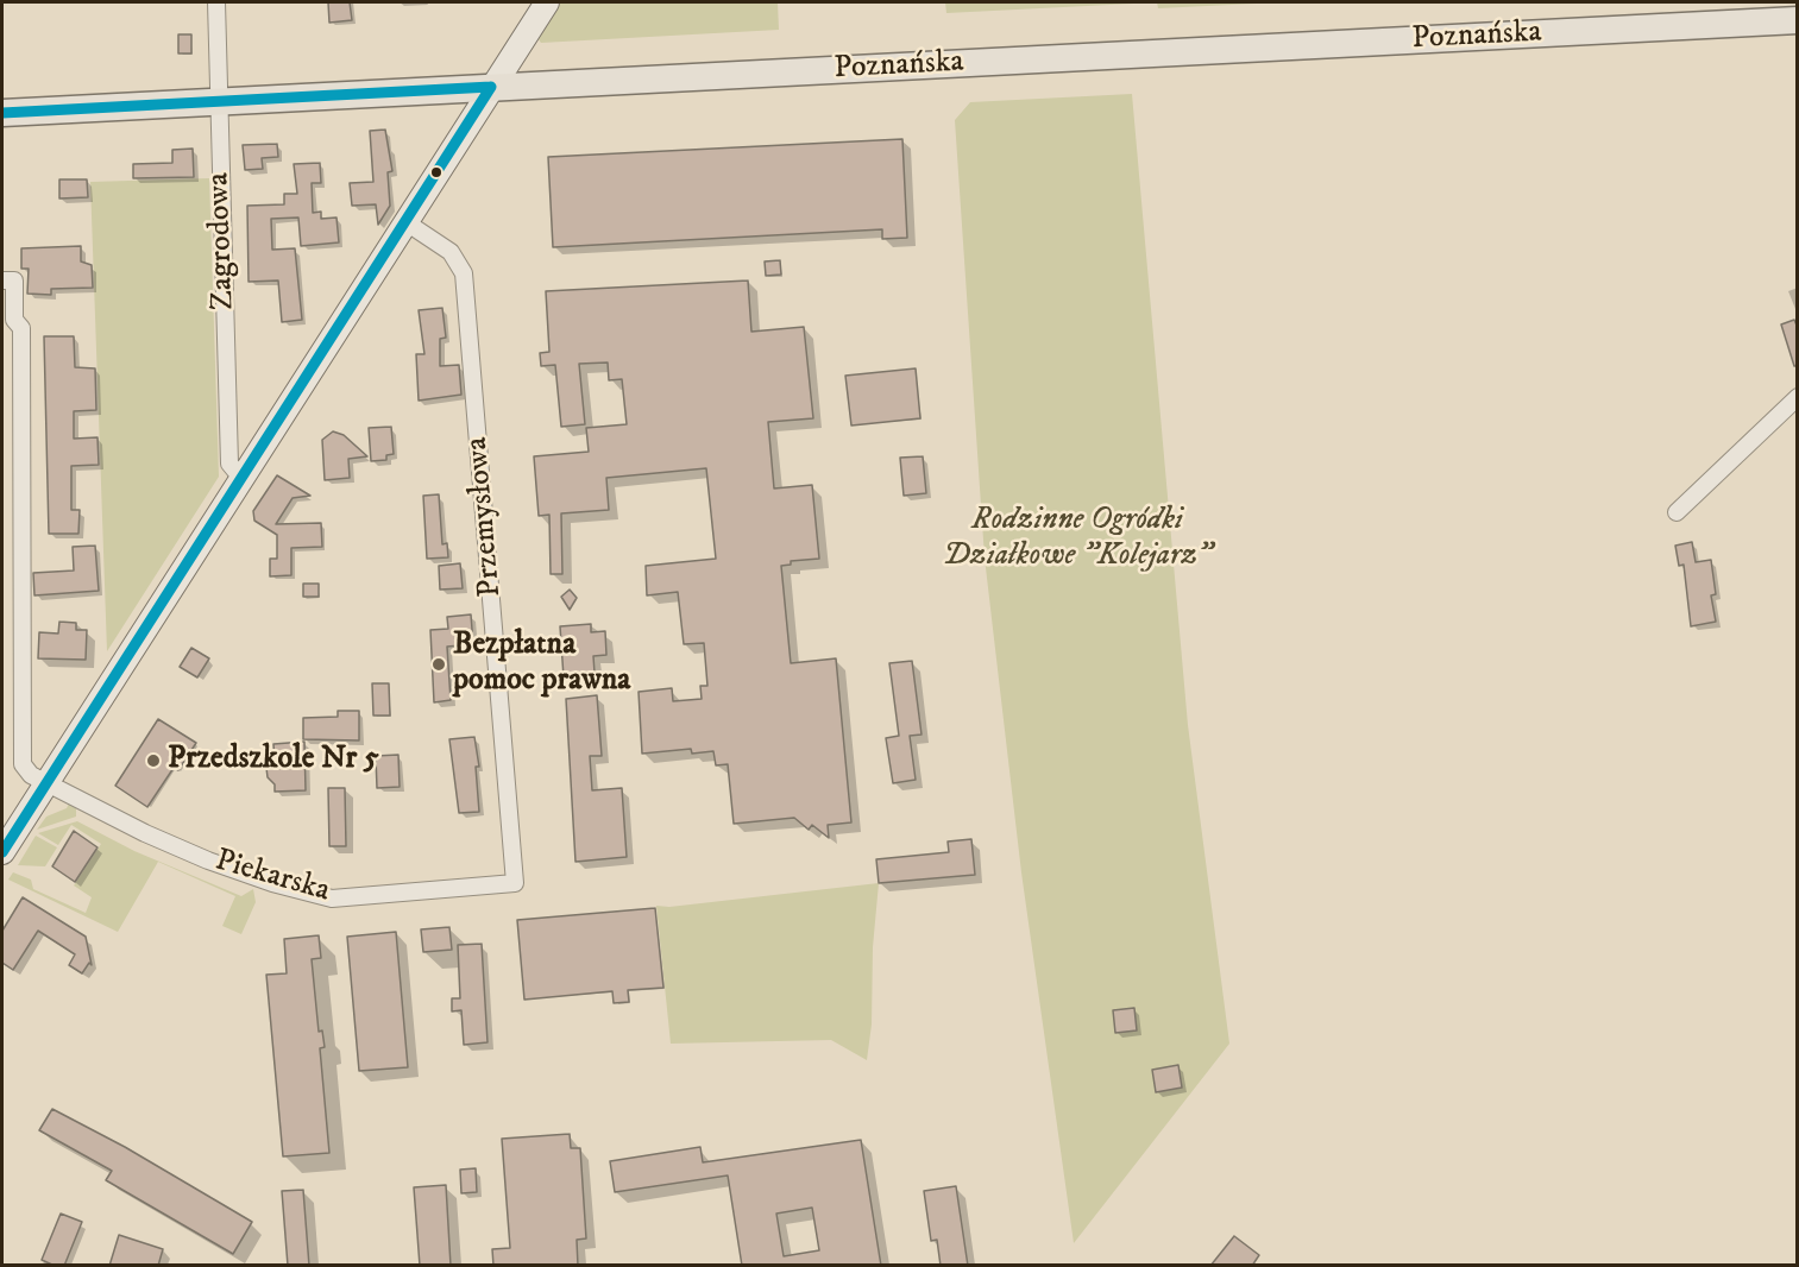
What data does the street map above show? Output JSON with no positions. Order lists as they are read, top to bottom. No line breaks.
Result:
{"streets":{"main road":["Poznańska"],"street":["Zagrodowa","Przemysłowa","Piekarska"]},"crossings":[["Poznańska","Zagrodowa"],["Przemysłowa","Piekarska"]],"parks":["Rodzinne Ogródki Działkowe \"Kolejarz\""],"places":["Bezpłatna pomoc prawna","Przedszkole Nr 5"]}
